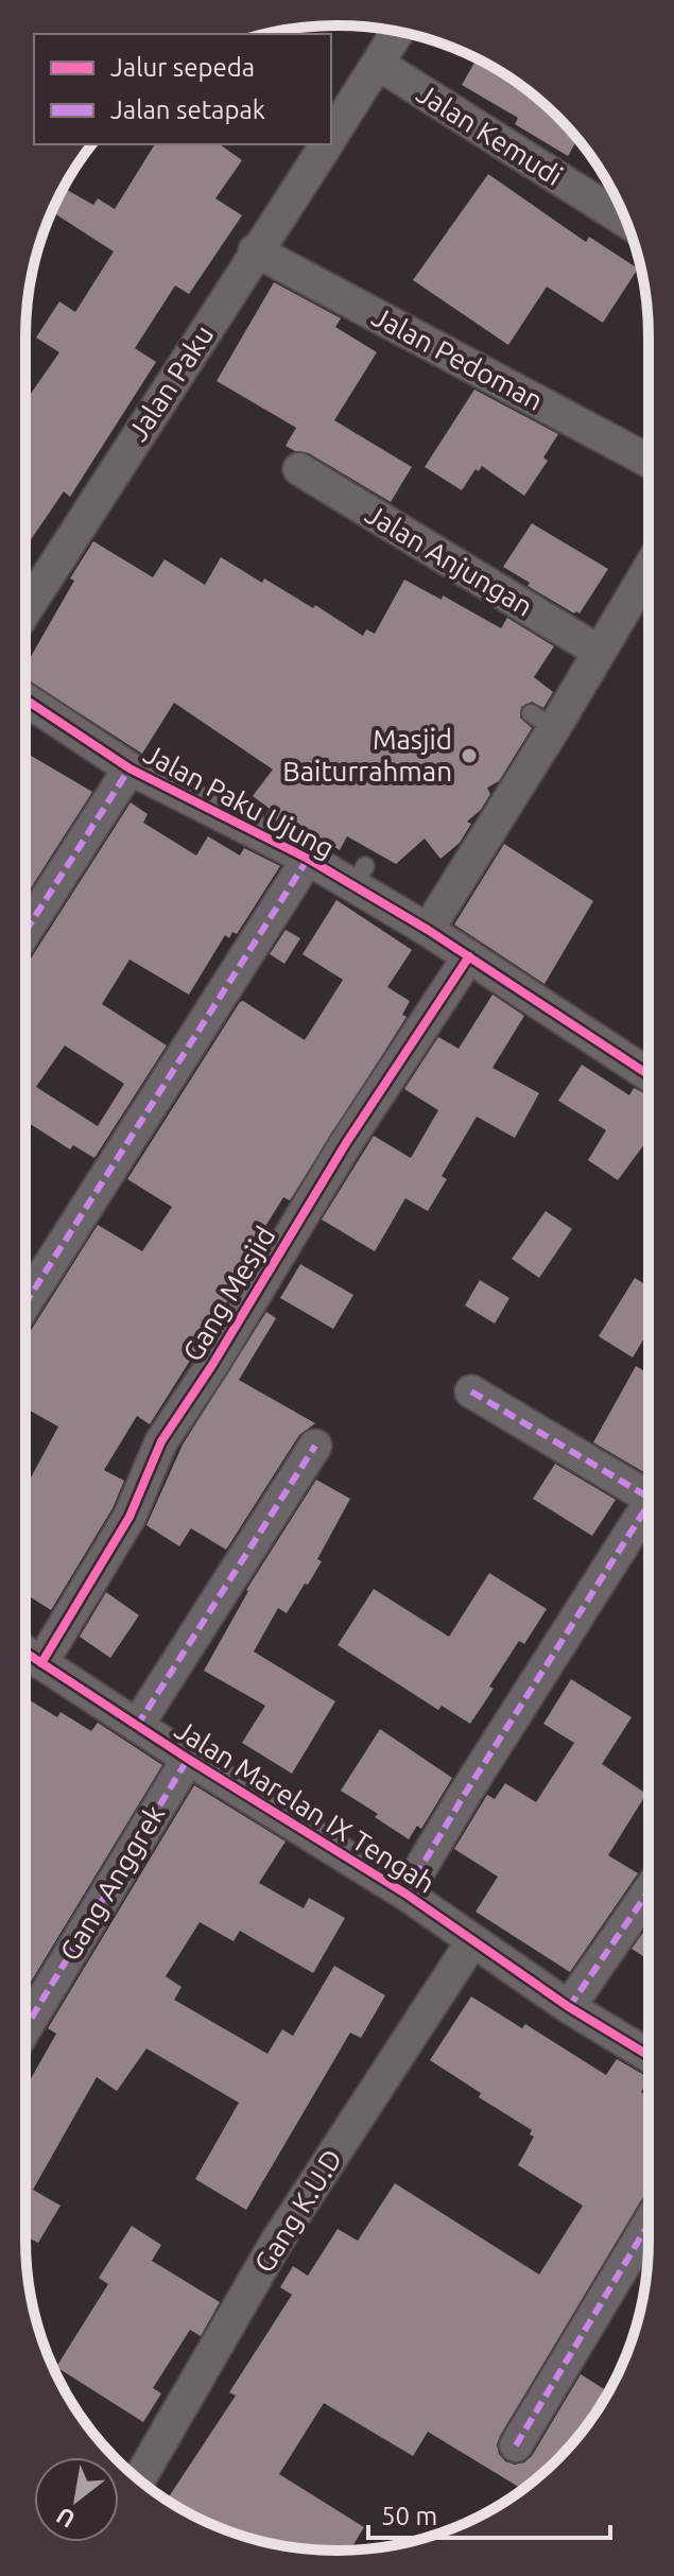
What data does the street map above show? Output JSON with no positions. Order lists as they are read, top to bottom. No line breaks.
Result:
{"streets":{"street":["Jalan Kemudi","Jalan Pedoman","Jalan Paku","Jalan Anjungan","Jalan Paku Ujung","Gang Mesjid","Jalan Marelan IX Tengah","Gang Anggrek","Gang K.U.D"]},"crossings":[["Jalan Kemudi","Jalan Paku"],["Jalan Pedoman","Jalan Paku"],["Jalan Paku Ujung","Gang Mesjid"],["Gang Mesjid","Jalan Marelan IX Tengah"],["Jalan Marelan IX Tengah","Gang Anggrek"],["Jalan Marelan IX Tengah","Gang K.U.D"]],"places":["Masjid Baiturrahman"],"legend":["Jalur sepeda","Jalan setapak"],"scale_bar":"50 m","north":"bottom left"}
